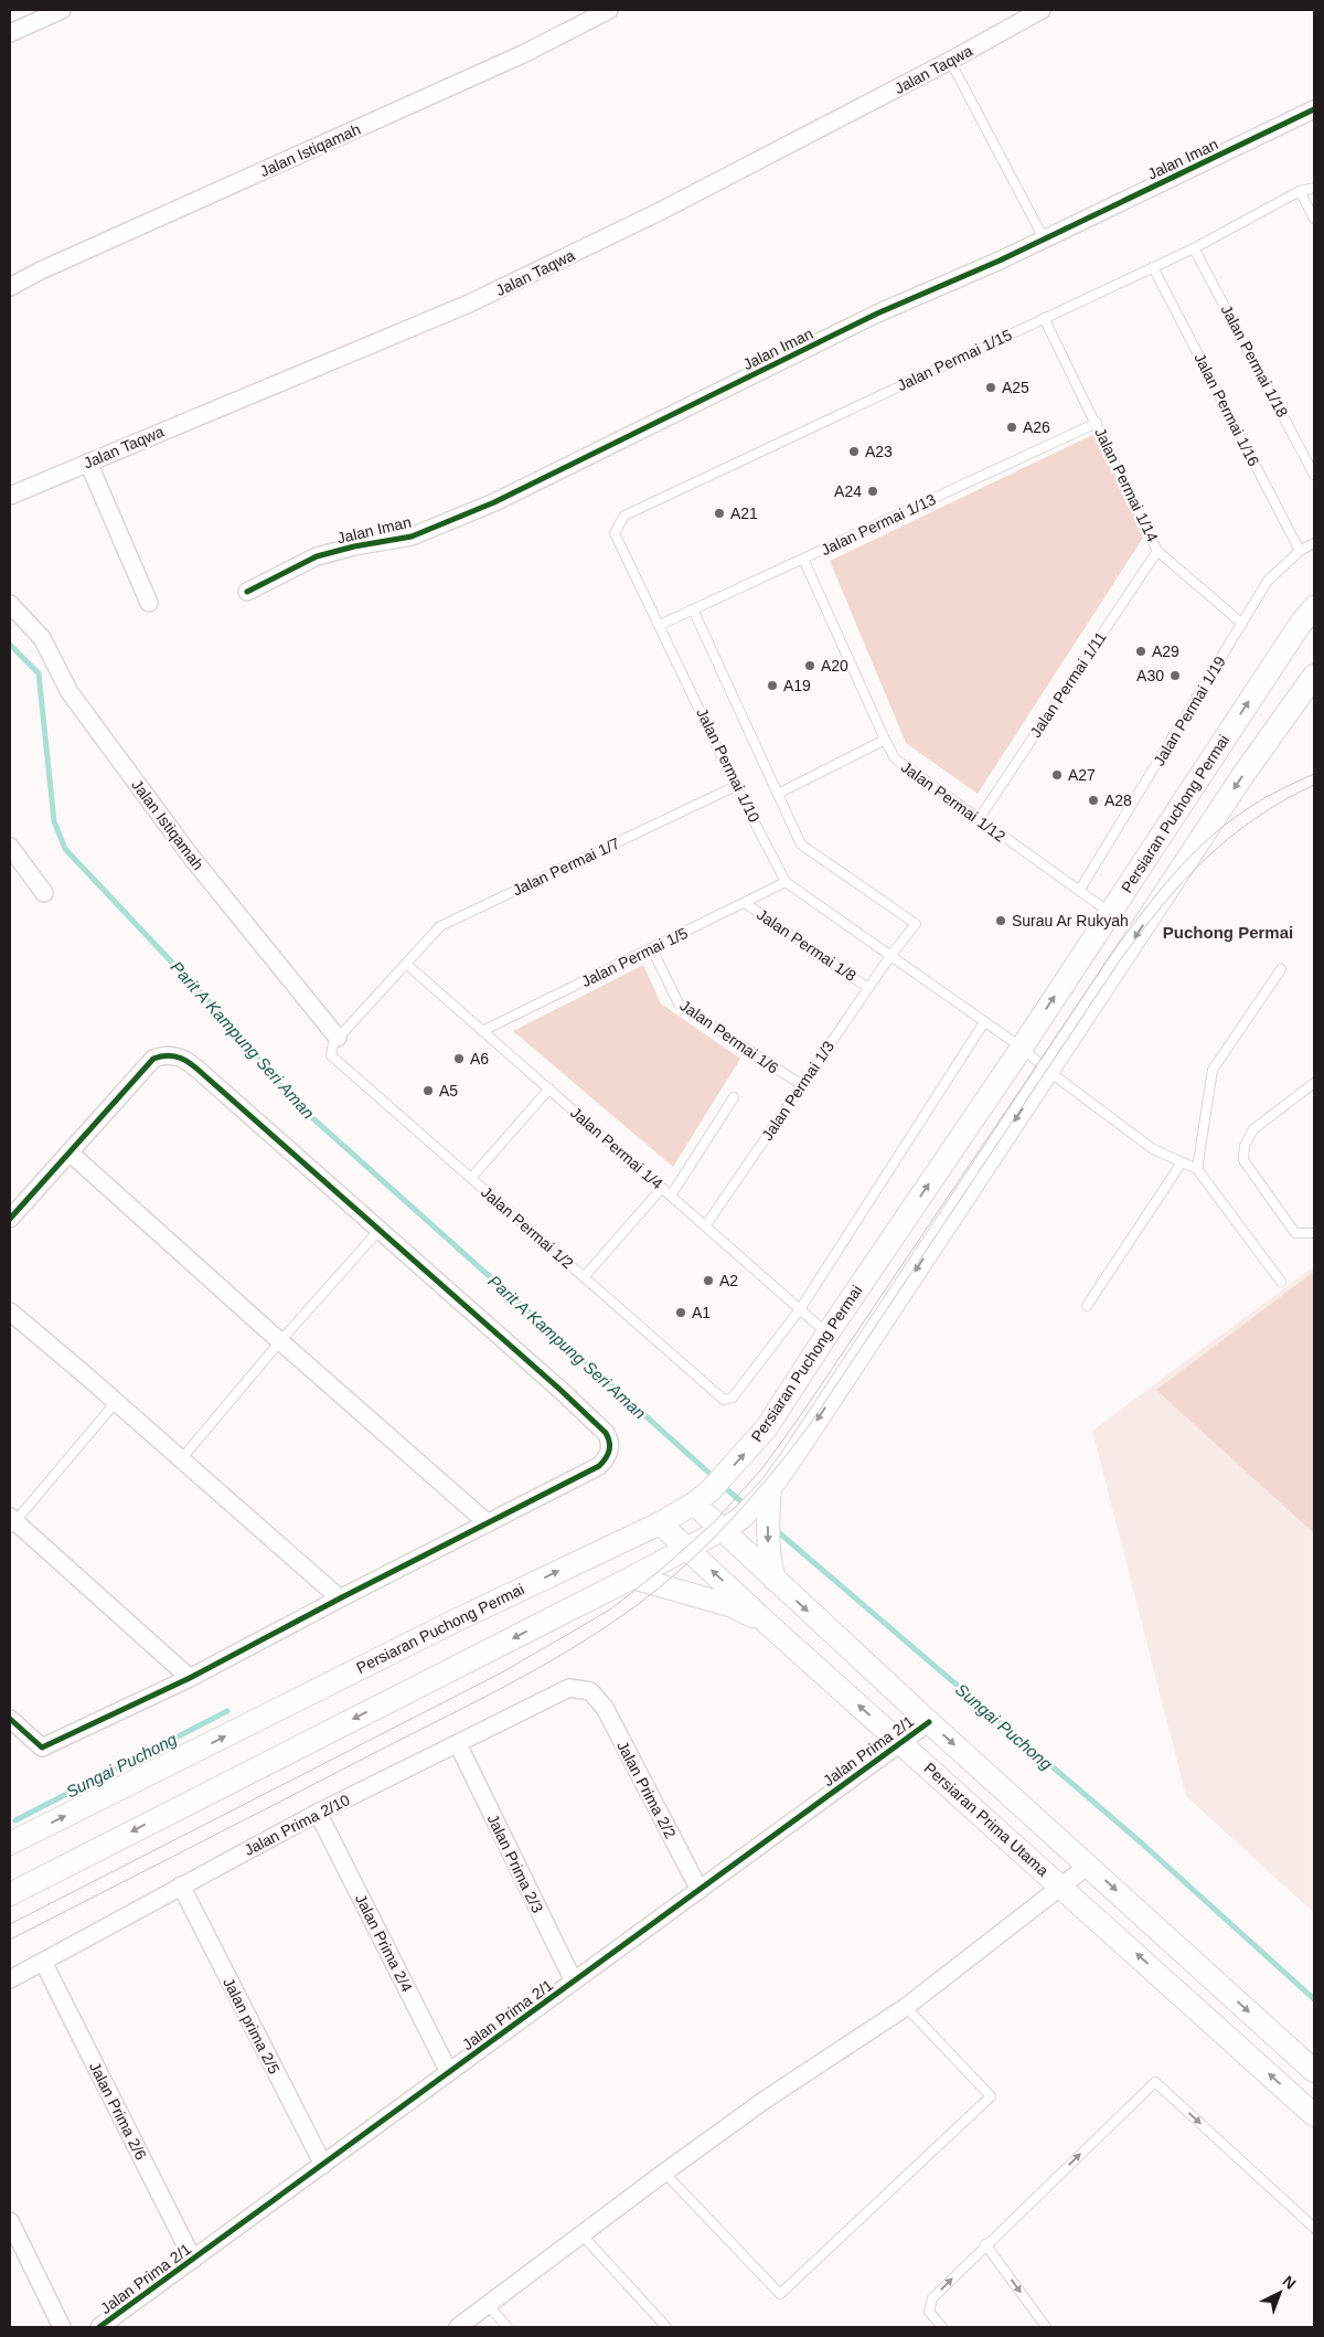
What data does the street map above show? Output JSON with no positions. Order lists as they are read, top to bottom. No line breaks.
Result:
{"streets":{"main road":["Persiaran Puchong Permai","Persiaran Prima Utama"],"street":["Jalan Taqwa","Jalan Istiqamah","Jalan Iman","Jalan Prima 2/1","Jalan Prima 2/2","Jalan Prima 2/10","Jalan Prima 2/3","Jalan Prima 2/4","Jalan prima 2/5","Jalan Prima 2/6"],"lane":["Jalan Permai 1/15","Jalan Permai 1/18","Jalan Permai 1/16","Jalan Permai 1/14","Jalan Permai 1/13","Jalan Permai 1/11","Jalan Permai 1/19","Jalan Permai 1/10","Jalan Permai 1/12","Jalan Permai 1/7","Jalan Permai 1/8","Jalan Permai 1/5","Jalan Permai 1/6","Jalan Permai 1/3","Jalan Permai 1/4","Jalan Permai 1/2"]},"crossings":[["Jalan Istiqamah","Jalan Permai 1/2"],["Jalan Permai 1/15","Jalan Permai 1/18"],["Jalan Permai 1/15","Jalan Permai 1/16"],["Jalan Permai 1/15","Jalan Permai 1/14"],["Jalan Permai 1/15","Jalan Permai 1/10"],["Jalan Permai 1/16","Jalan Permai 1/19"],["Jalan Permai 1/14","Jalan Permai 1/13"],["Jalan Permai 1/14","Jalan Permai 1/11"],["Jalan Permai 1/14","Jalan Permai 1/19"],["Jalan Permai 1/13","Jalan Permai 1/10"],["Jalan Permai 1/13","Jalan Permai 1/12"],["Jalan Permai 1/11","Jalan Permai 1/12"],["Jalan Permai 1/19","Jalan Permai 1/12"],["Jalan Permai 1/10","Persiaran Puchong Permai"],["Jalan Permai 1/10","Jalan Permai 1/7"],["Jalan Permai 1/10","Jalan Permai 1/5"],["Jalan Permai 1/10","Jalan Permai 1/3"],["Jalan Permai 1/12","Persiaran Puchong Permai"],["Persiaran Puchong Permai","Jalan Permai 1/4"],["Persiaran Puchong Permai","Persiaran Prima Utama"],["Jalan Permai 1/7","Jalan Permai 1/4"],["Jalan Permai 1/8","Jalan Permai 1/5"],["Jalan Permai 1/8","Jalan Permai 1/3"],["Jalan Permai 1/5","Jalan Permai 1/6"],["Jalan Permai 1/5","Jalan Permai 1/4"],["Jalan Permai 1/6","Jalan Permai 1/3"],["Jalan Permai 1/3","Jalan Permai 1/4"],["Jalan Permai 1/4","Jalan Permai 1/2"],["Jalan Prima 2/1","Jalan Prima 2/2"],["Jalan Prima 2/1","Persiaran Prima Utama"],["Jalan Prima 2/1","Jalan Prima 2/3"],["Jalan Prima 2/1","Jalan Prima 2/4"],["Jalan Prima 2/1","Jalan prima 2/5"],["Jalan Prima 2/1","Jalan Prima 2/6"],["Jalan Prima 2/2","Jalan Prima 2/10"],["Jalan Prima 2/10","Jalan Prima 2/3"],["Jalan Prima 2/10","Jalan Prima 2/4"],["Jalan Prima 2/10","Jalan prima 2/5"],["Jalan Prima 2/10","Jalan Prima 2/6"]],"districts":["Puchong Permai"],"water":["Parit A Kampung Seri Aman","Sungai Puchong"],"places":["A25","A26","A23","A24","A21","A29","A20","A30","A19","A27","A28","Surau Ar Rukyah","A6","A5","A2","A1"],"north":"top right"}
